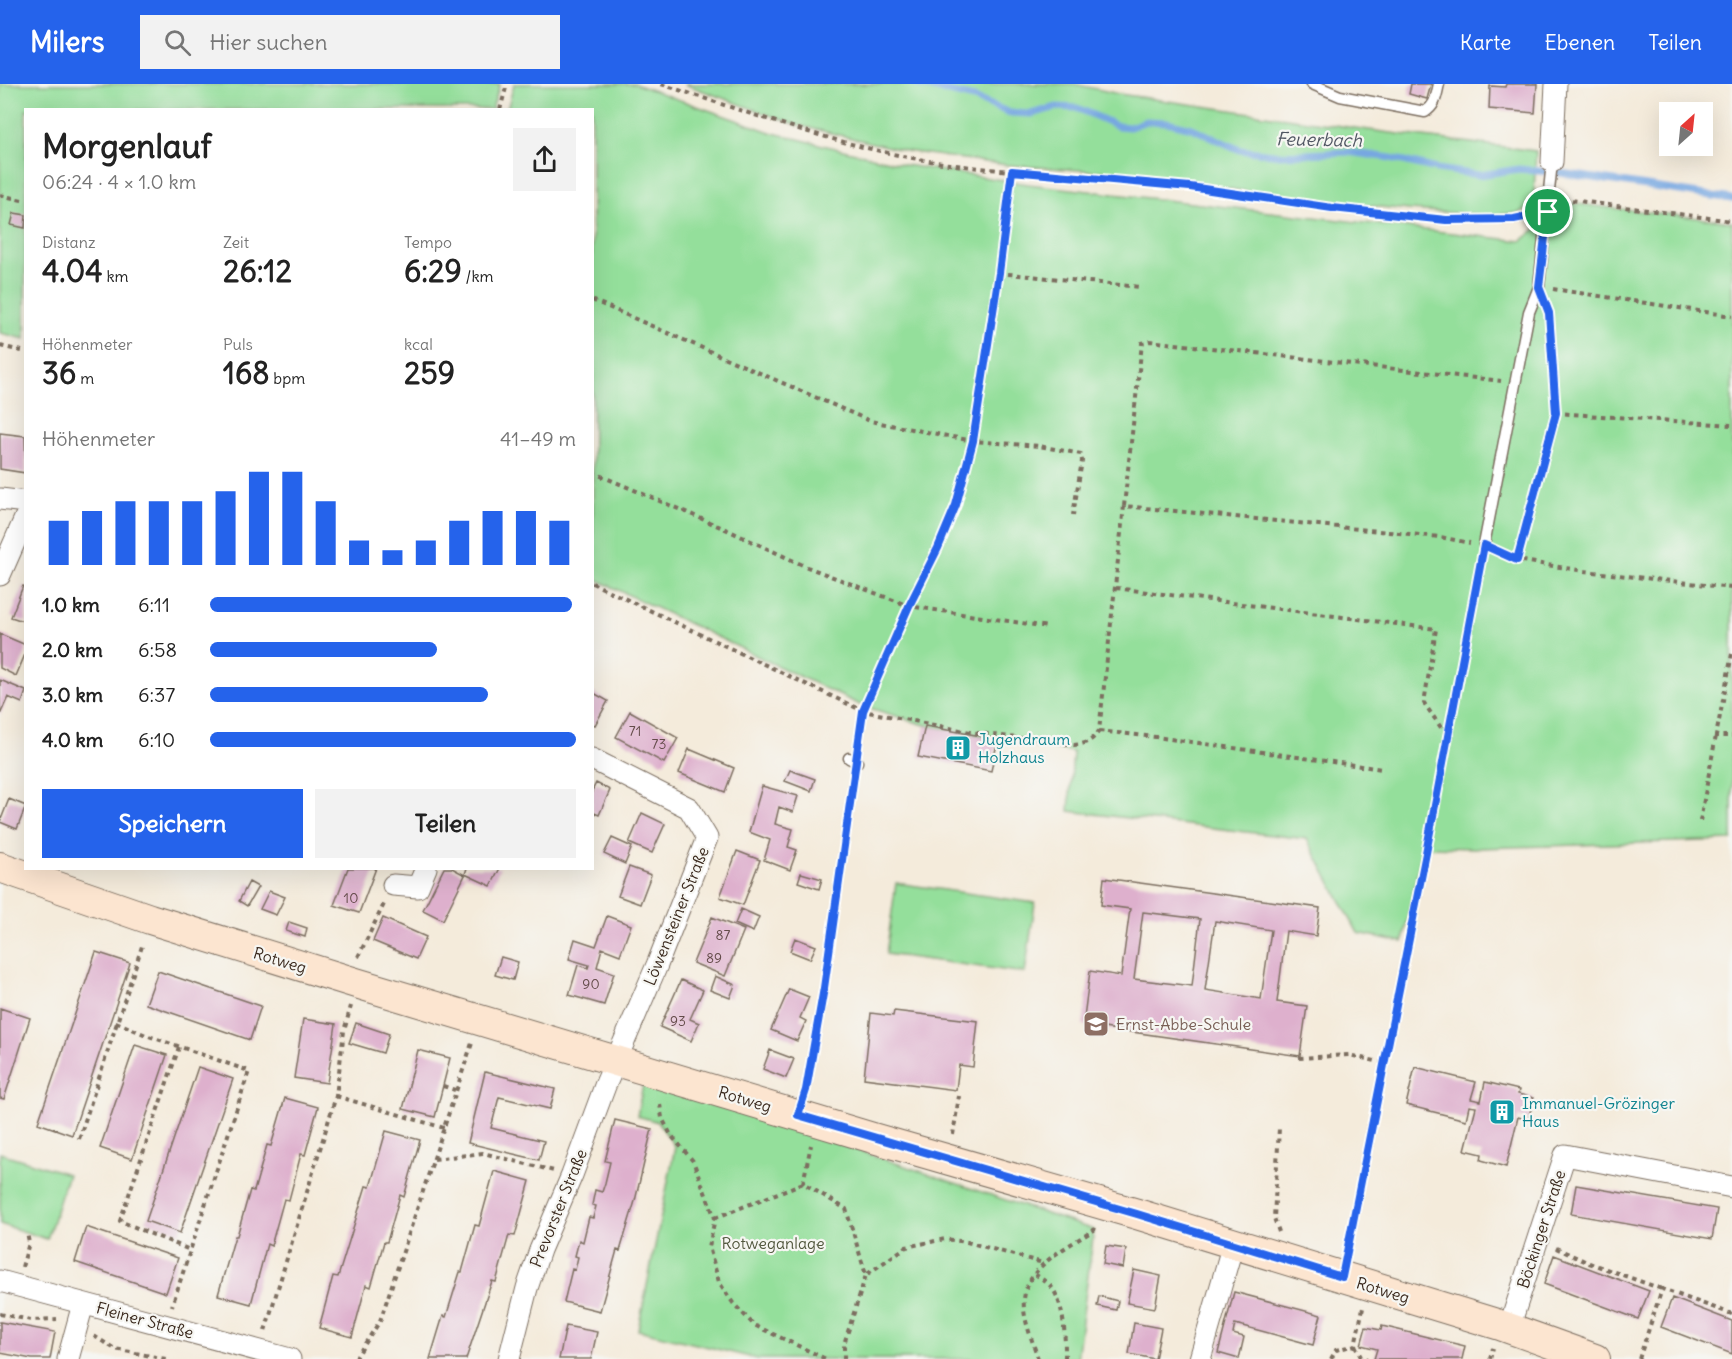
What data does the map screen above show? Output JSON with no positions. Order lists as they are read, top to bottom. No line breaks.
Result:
{"streets":{"main road":["Rotweg"],"street":["Löwensteiner Straße","Prevorster Straße","Böckinger Straße","Fleiner Straße"]},"crossings":[["Löwensteiner Straße","Rotweg"],["Löwensteiner Straße","Prevorster Straße"],["Rotweg","Prevorster Straße"],["Rotweg","Böckinger Straße"]],"water":["Feuerbach"],"parks":["Rotweganlage"],"places":{"building":["Jugendraum Holzhaus","Immanuel-Grözinger Haus"],"school or university":["Ernst-Abbe-Schule"]},"house_numbers":["71","73","10","87","89","90","93"],"north":"top right","page":{"header":"Milers","search":"Hier suchen","nav":["Karte","Ebenen","Teilen"],"heading":["Morgenlauf","06:24 · 4 × 1.0 km"],"stats":[["Distanz","4.04 km"],["Zeit","26:12"],["Tempo","6:29 /km"],["Höhenmeter","36 m"],["Puls","168 bpm"],["kcal","259"]],"chart":["Höhenmeter","41–49 m"],"list":[{"name":"1.0 km","note":"6:11"},{"name":"2.0 km","note":"6:58"},{"name":"3.0 km","note":"6:37"},{"name":"4.0 km","note":"6:10"}],"buttons":["Speichern","Teilen"]}}
